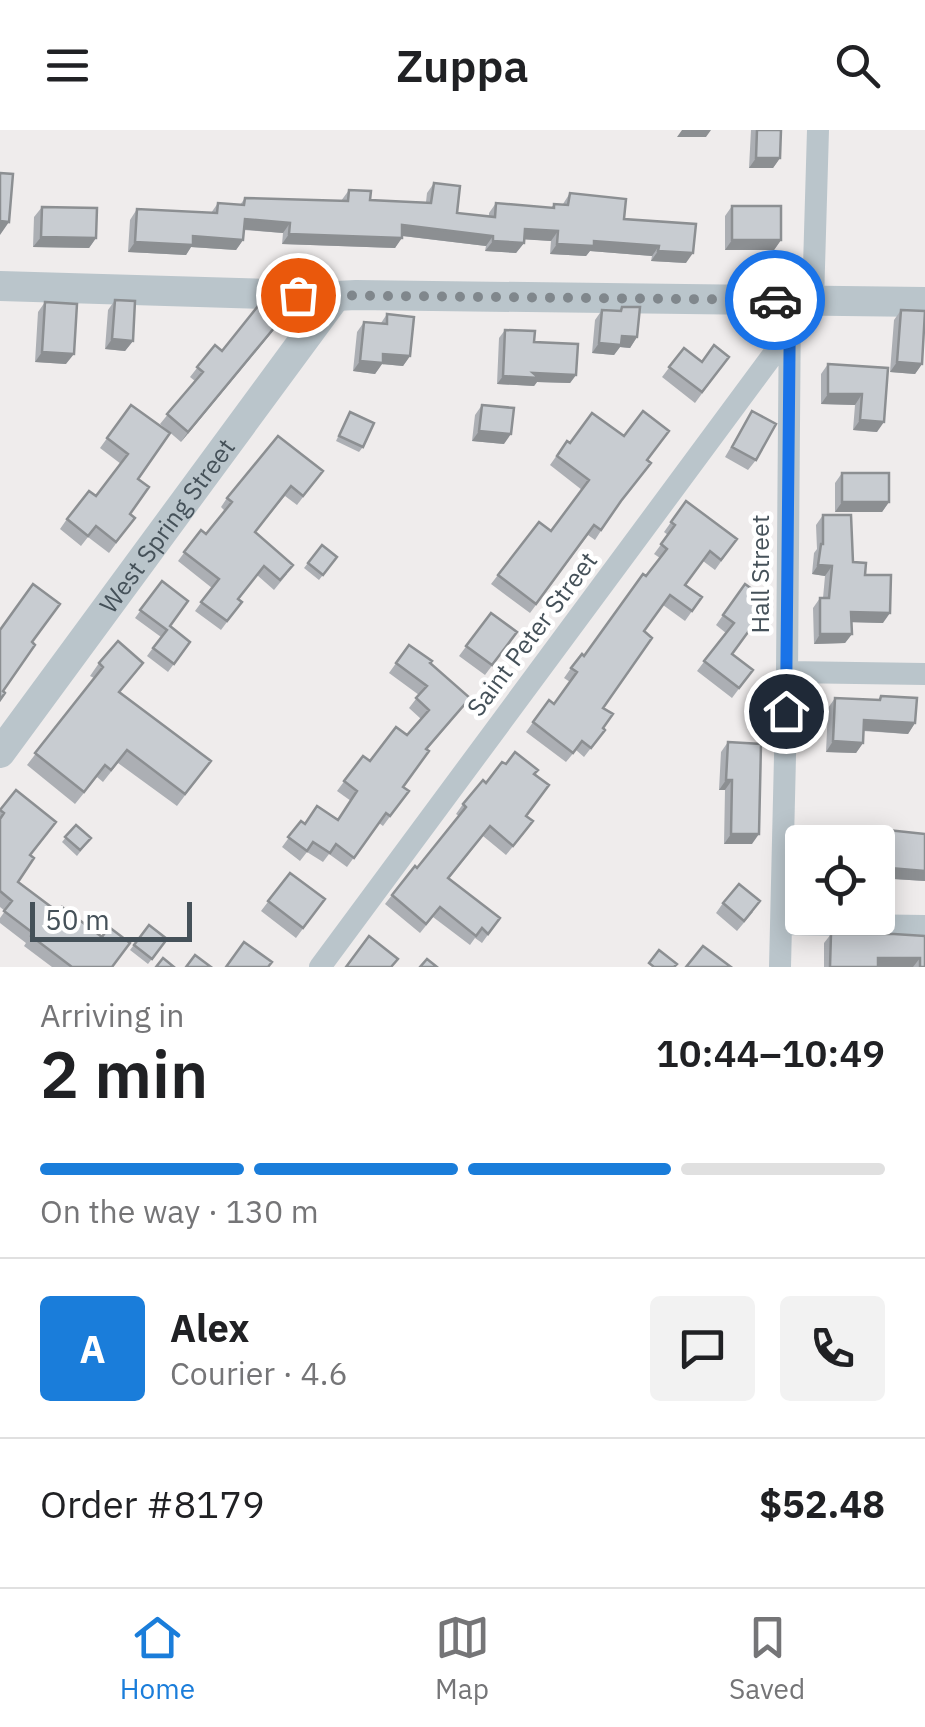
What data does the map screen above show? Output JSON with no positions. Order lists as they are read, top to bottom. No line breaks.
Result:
{"streets":{"street":["West Spring Street","Hall Street","Saint Peter Street"]},"crossings":[["Hall Street","Saint Peter Street"]],"scale_bar":"50 m","page":{"header":"Zuppa","scale":"50 m","heading":["2 min","Arriving in","10:44–10:49"],"panel":["Alex","Courier · 4.6","Order #8179","$52.48"],"bar":"On the way · 130 m","round":"A","tabs":["Home","Map","Saved"]}}
